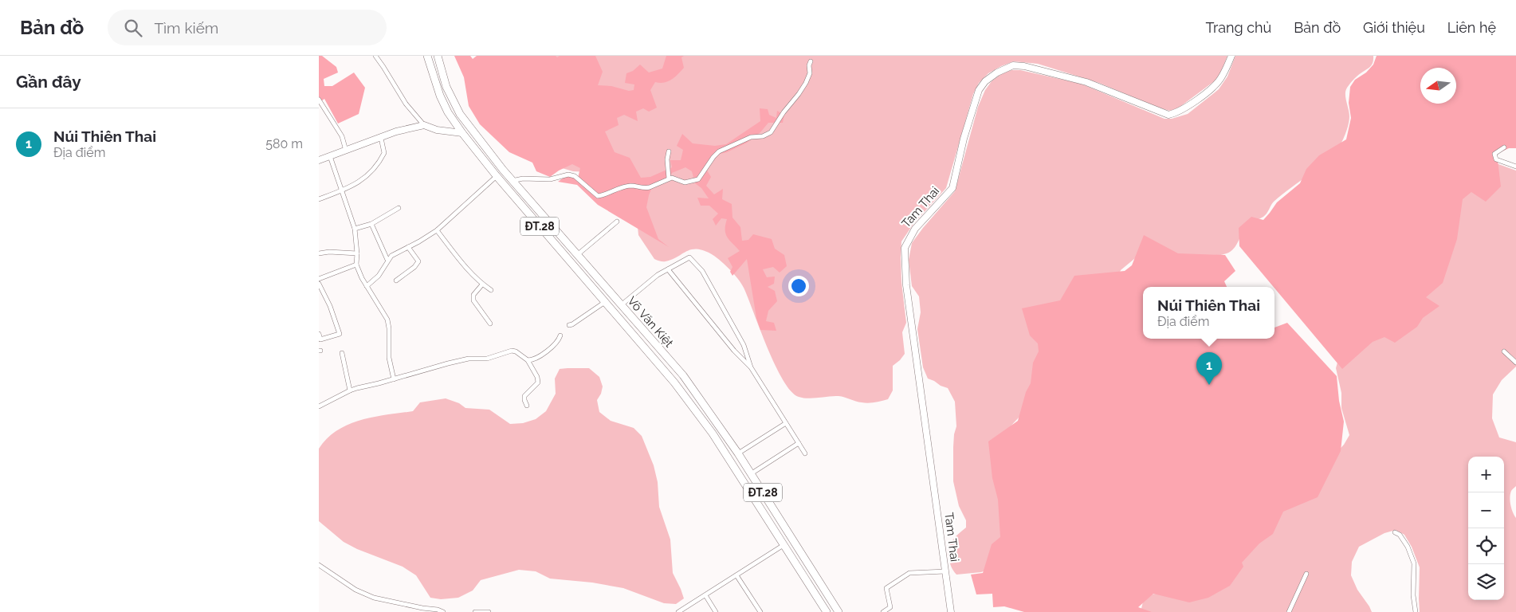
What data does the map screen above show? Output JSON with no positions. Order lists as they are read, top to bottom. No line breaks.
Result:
{"streets":{"main road":["ĐT.28","Võ Văn Kiệt"],"street":["Tam Thai"]},"north":"left","page":{"header":"Bản đồ","search":"Tìm kiếm","nav":["Trang chủ","Bản đồ","Giới thiệu","Liên hệ"],"heading":"Gần đây","list":[{"mark":"1","name":"Núi Thiên Thai","note":"Địa điểm","value":"580 m"}],"popup":["Núi Thiên Thai","Địa điểm"],"pins":"1","map_buttons":["+","−"]}}
